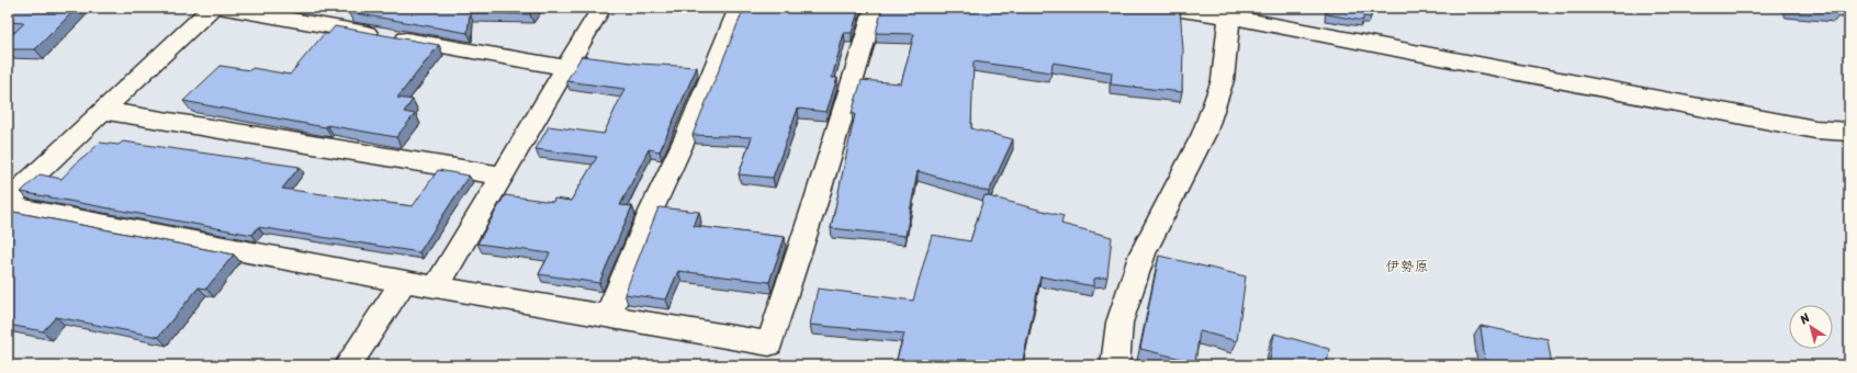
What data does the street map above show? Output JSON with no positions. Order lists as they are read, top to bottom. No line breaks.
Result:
{"districts":["伊勢原"],"north":"top left"}
